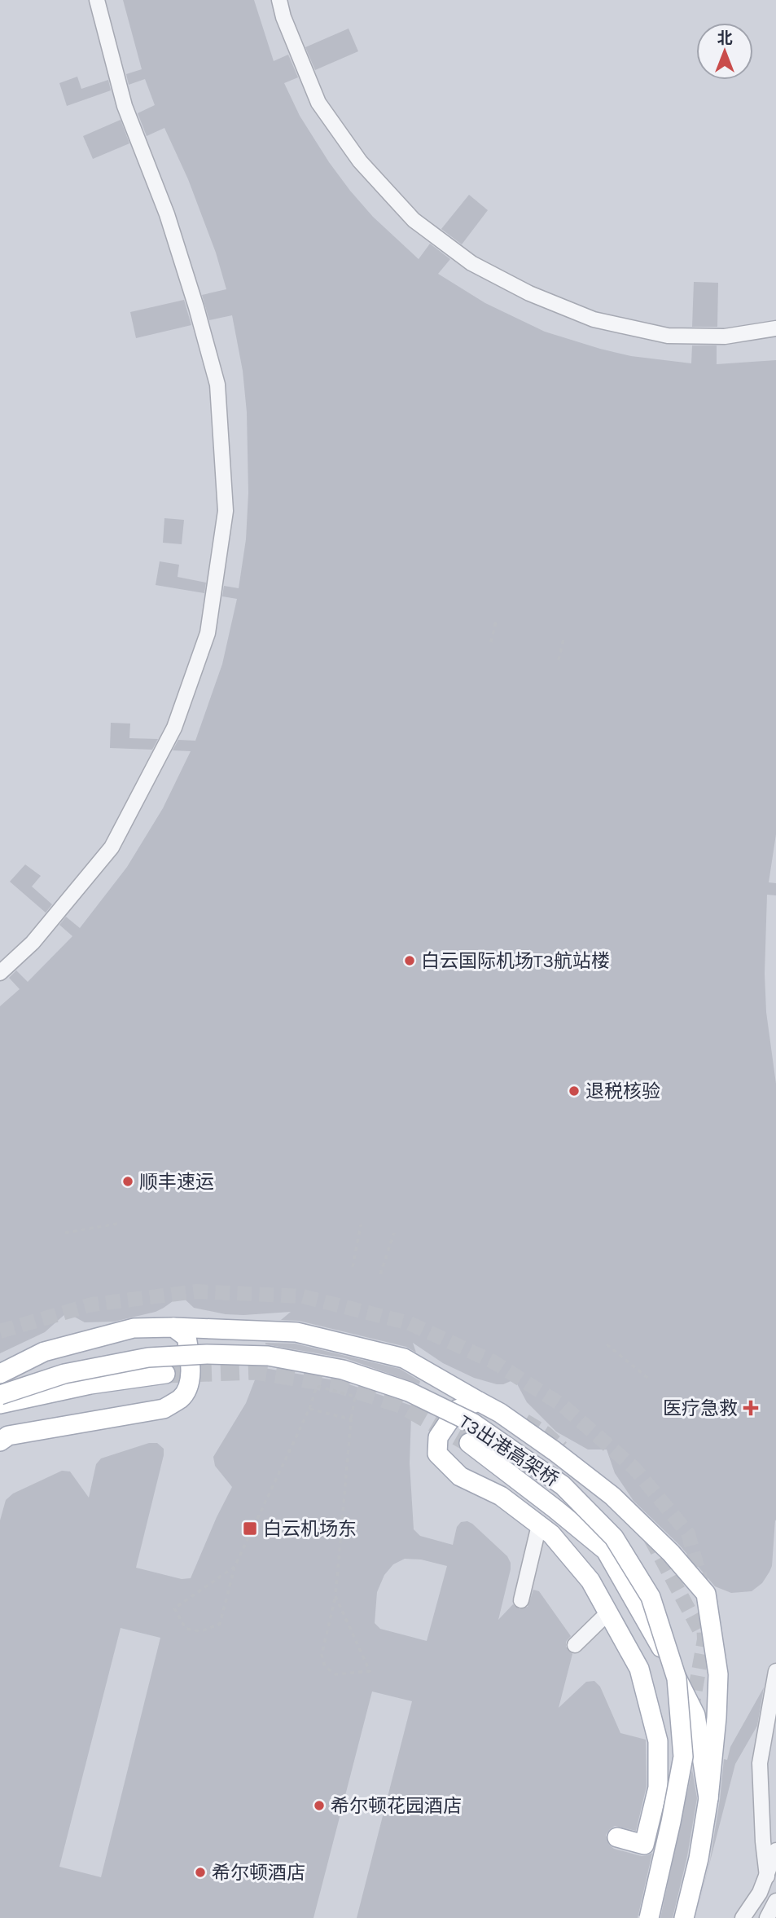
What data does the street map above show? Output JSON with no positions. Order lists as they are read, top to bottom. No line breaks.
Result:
{"streets":{"main road":["T3出港高架桥"]},"places":{"other":["白云国际机场T3航站楼","退税核验","顺丰速运","希尔顿花园酒店","希尔顿酒店"],"health":["医疗急救"],"transit":["白云机场东"]},"north":"top"}
